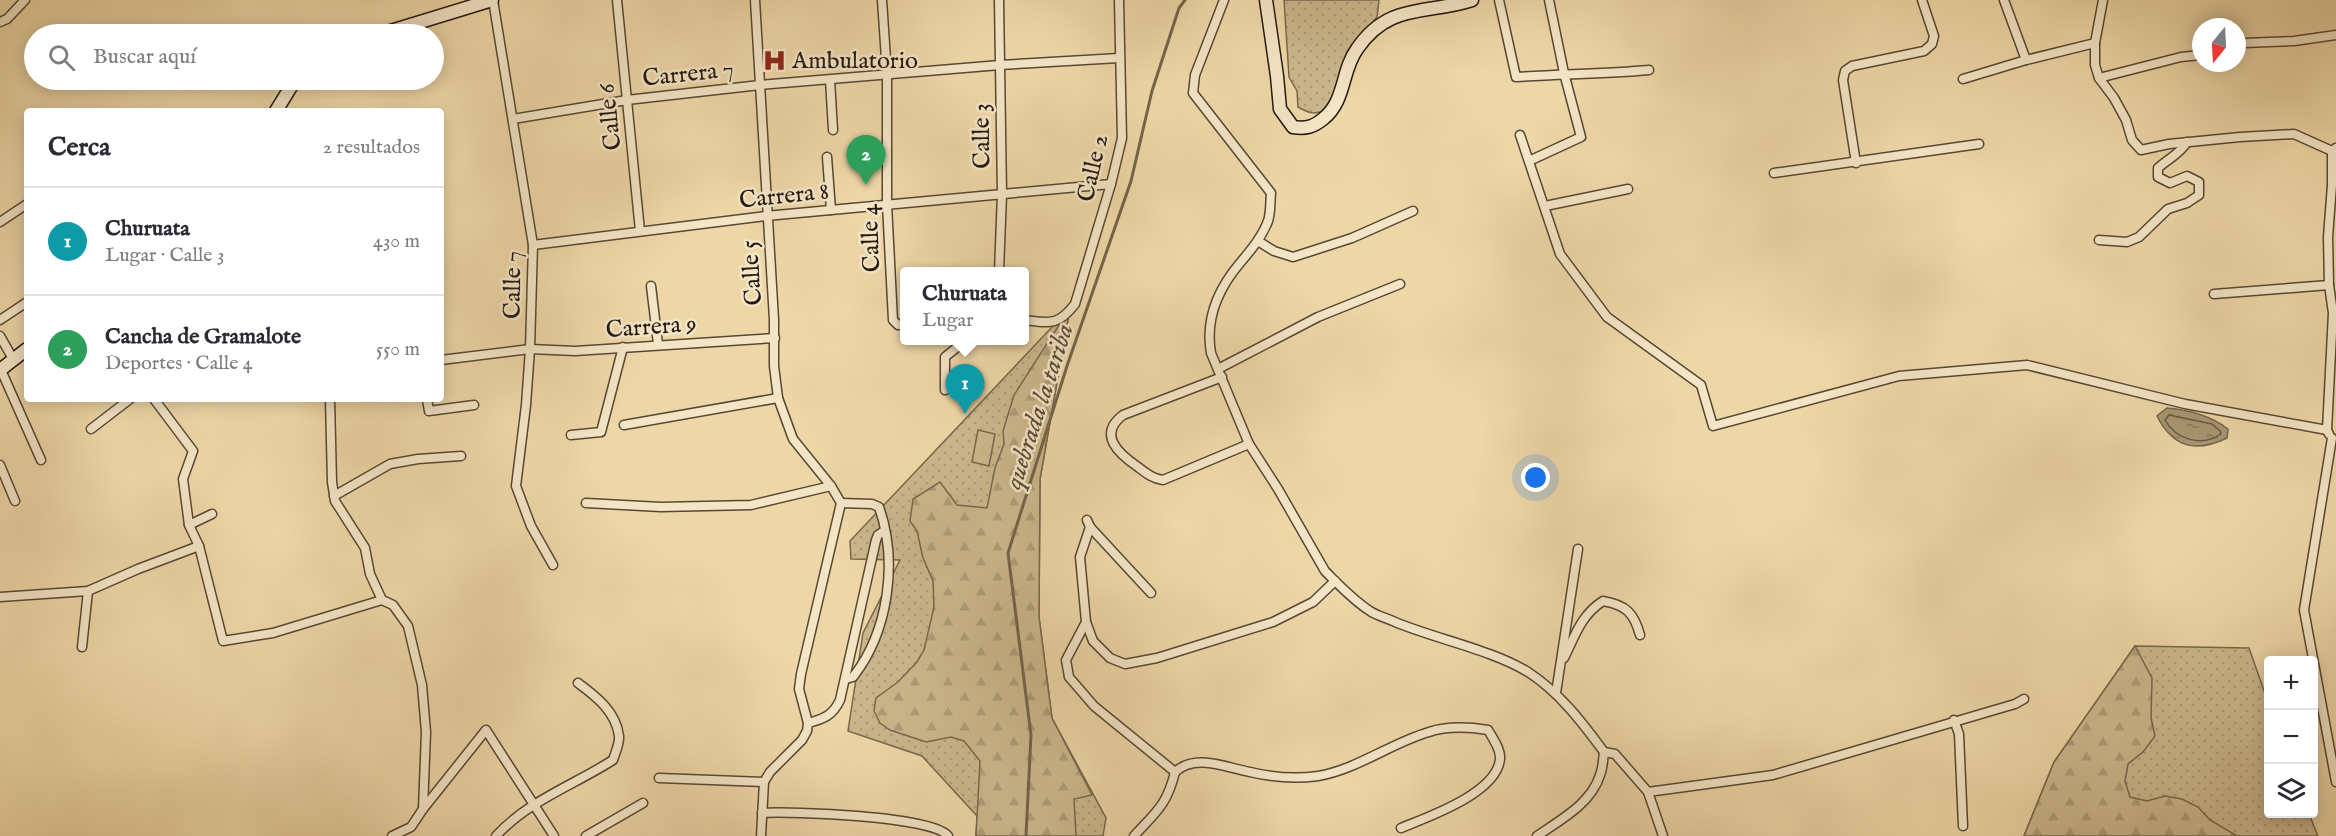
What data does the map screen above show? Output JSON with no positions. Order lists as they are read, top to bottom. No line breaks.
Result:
{"streets":{"street":["Carrera 7","Calle 6","Calle 3","Calle 2","Carrera 8","Calle 4","Calle 5","Calle 7","Carrera 9"]},"crossings":[["Carrera 7","Calle 6"],["Carrera 7","Calle 3"],["Carrera 7","Calle 2"],["Carrera 7","Calle 4"],["Carrera 7","Calle 5"],["Carrera 7","Calle 7"],["Calle 6","Carrera 8"],["Calle 3","Carrera 8"],["Calle 2","Carrera 8"],["Carrera 8","Calle 4"],["Carrera 8","Calle 5"],["Carrera 8","Calle 7"],["Calle 5","Carrera 9"],["Calle 7","Carrera 9"]],"water":["quebrada la tariba"],"places":{"hospital":["Ambulatorio"]},"north":"bottom","page":{"search":"Buscar aquí","heading":["Cerca","2 resultados"],"pins":["2","1"],"list":[{"mark":"1","name":"Churuata","note":"Lugar · Calle 3","value":"430 m"},{"mark":"2","name":"Cancha de Gramalote","note":"Deportes · Calle 4","value":"550 m"}],"popup":["Churuata","Lugar"],"map_buttons":["+","−"]}}
